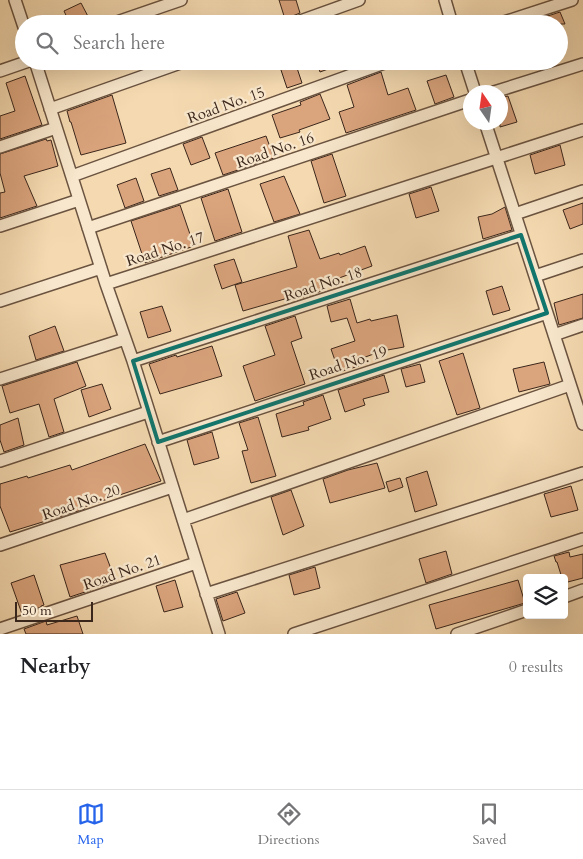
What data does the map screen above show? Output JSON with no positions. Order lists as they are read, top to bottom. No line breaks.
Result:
{"streets":{"street":["Road No. 15","Road No. 16","Road No. 17","Road No. 18","Road No. 19","Road No. 20","Road No. 21"]},"scale_bar":"50 m","north":"top","page":{"search":"Search here","scale":"50 m","heading":["Nearby","0 results"],"nav":["Map","Directions","Saved"]}}
